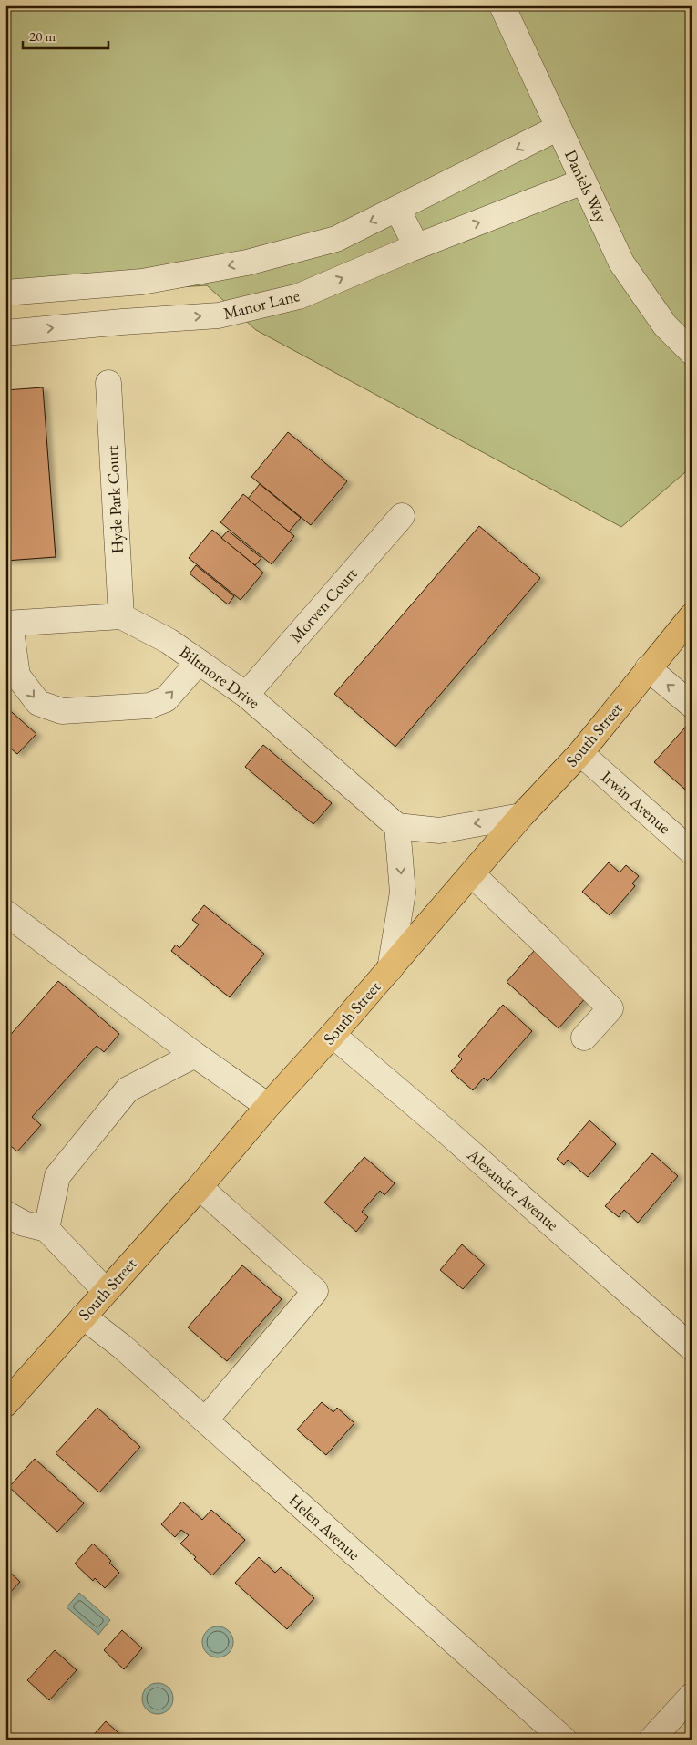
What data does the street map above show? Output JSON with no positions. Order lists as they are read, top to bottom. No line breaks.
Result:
{"streets":{"main road":["South Street"],"street":["Daniels Way","Manor Lane","Hyde Park Court","Morven Court","Biltmore Drive","Irwin Avenue","Alexander Avenue","Helen Avenue"]},"crossings":[["Daniels Way","Manor Lane"],["Hyde Park Court","Biltmore Drive"],["Morven Court","Biltmore Drive"],["South Street","Irwin Avenue"],["South Street","Alexander Avenue"],["South Street","Helen Avenue"]],"scale_bar":"20 m"}
